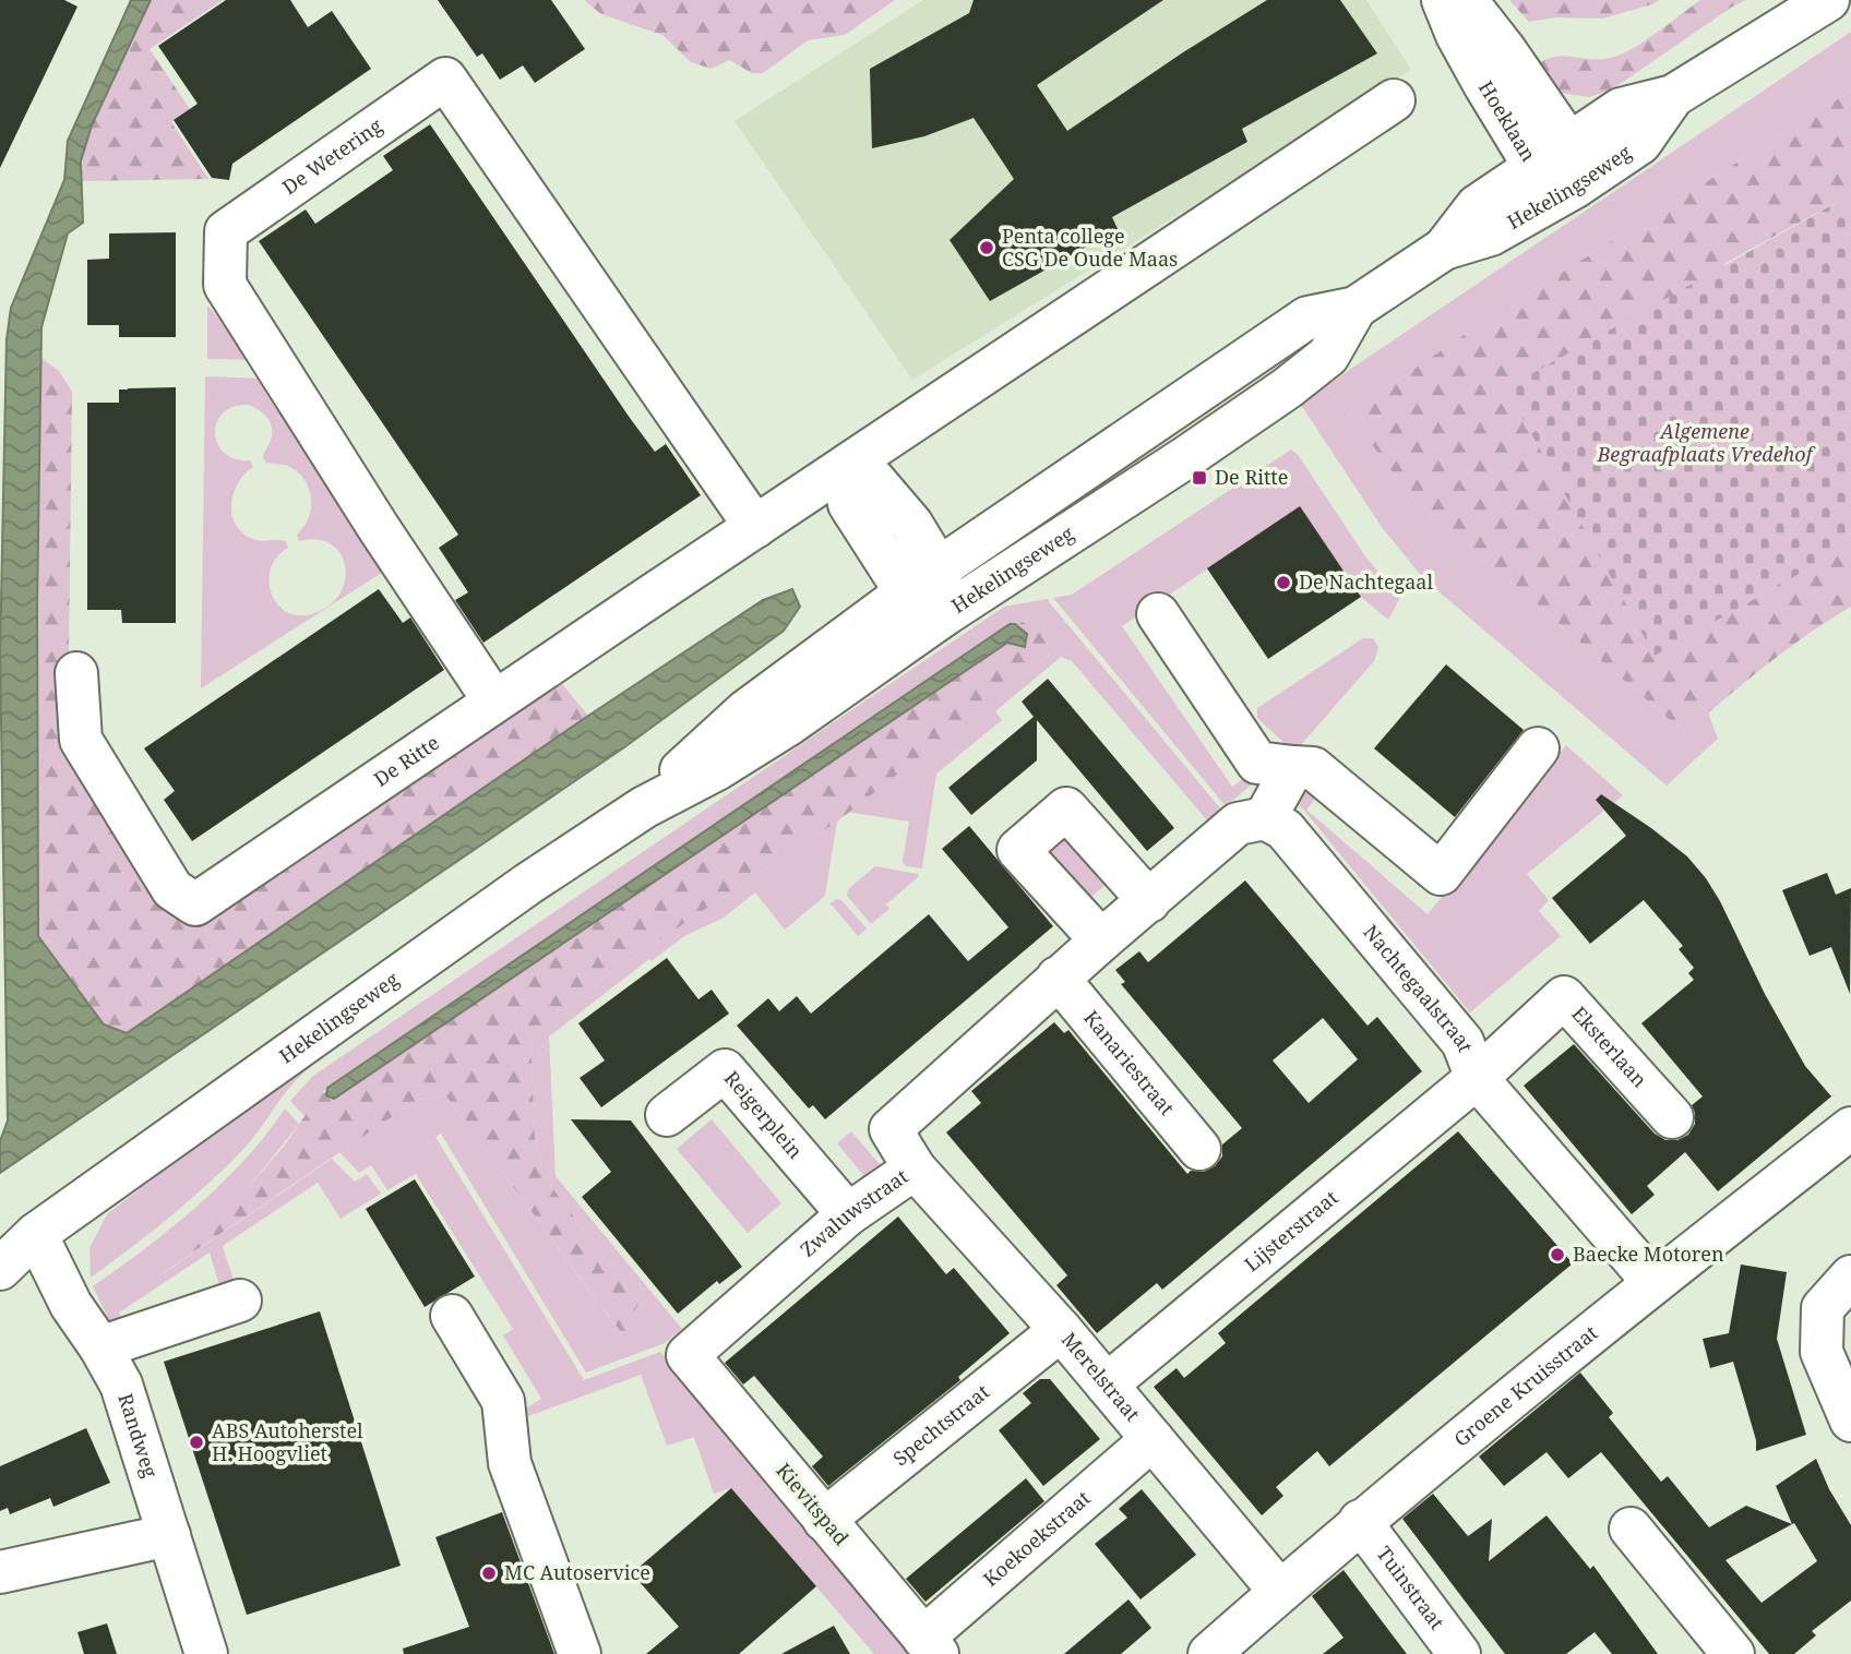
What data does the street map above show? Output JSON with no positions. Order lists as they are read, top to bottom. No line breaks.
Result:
{"streets":{"street":["Hoeklaan","De Wetering","Hekelingseweg","De Ritte","Nachtegaalstraat","Eksterlaan","Kanariestraat","Reigerplein","Zwaluwstraat","Lijsterstraat","Merelstraat","Groene Kruisstraat","Spechtstraat","Randweg","Kievitspad","Koekoekstraat","Tuinstraat"]},"crossings":[["Hoeklaan","Hekelingseweg"],["De Wetering","De Ritte"],["Hekelingseweg","Randweg"],["Nachtegaalstraat","Eksterlaan"],["Nachtegaalstraat","Lijsterstraat"],["Nachtegaalstraat","Groene Kruisstraat"],["Eksterlaan","Lijsterstraat"],["Kanariestraat","Zwaluwstraat"],["Reigerplein","Zwaluwstraat"],["Zwaluwstraat","Merelstraat"],["Zwaluwstraat","Kievitspad"],["Lijsterstraat","Merelstraat"],["Merelstraat","Groene Kruisstraat"],["Merelstraat","Spechtstraat"],["Merelstraat","Koekoekstraat"],["Groene Kruisstraat","Tuinstraat"],["Spechtstraat","Kievitspad"],["Kievitspad","Koekoekstraat"]],"parks":["Algemene Begraafplaats Vredehof"],"places":{"other":["Penta college CSG De Oude Maas","De Nachtegaal","Baecke Motoren","ABS Autoherstel H. Hoogvliet","MC Autoservice"],"transit":["De Ritte"]}}
